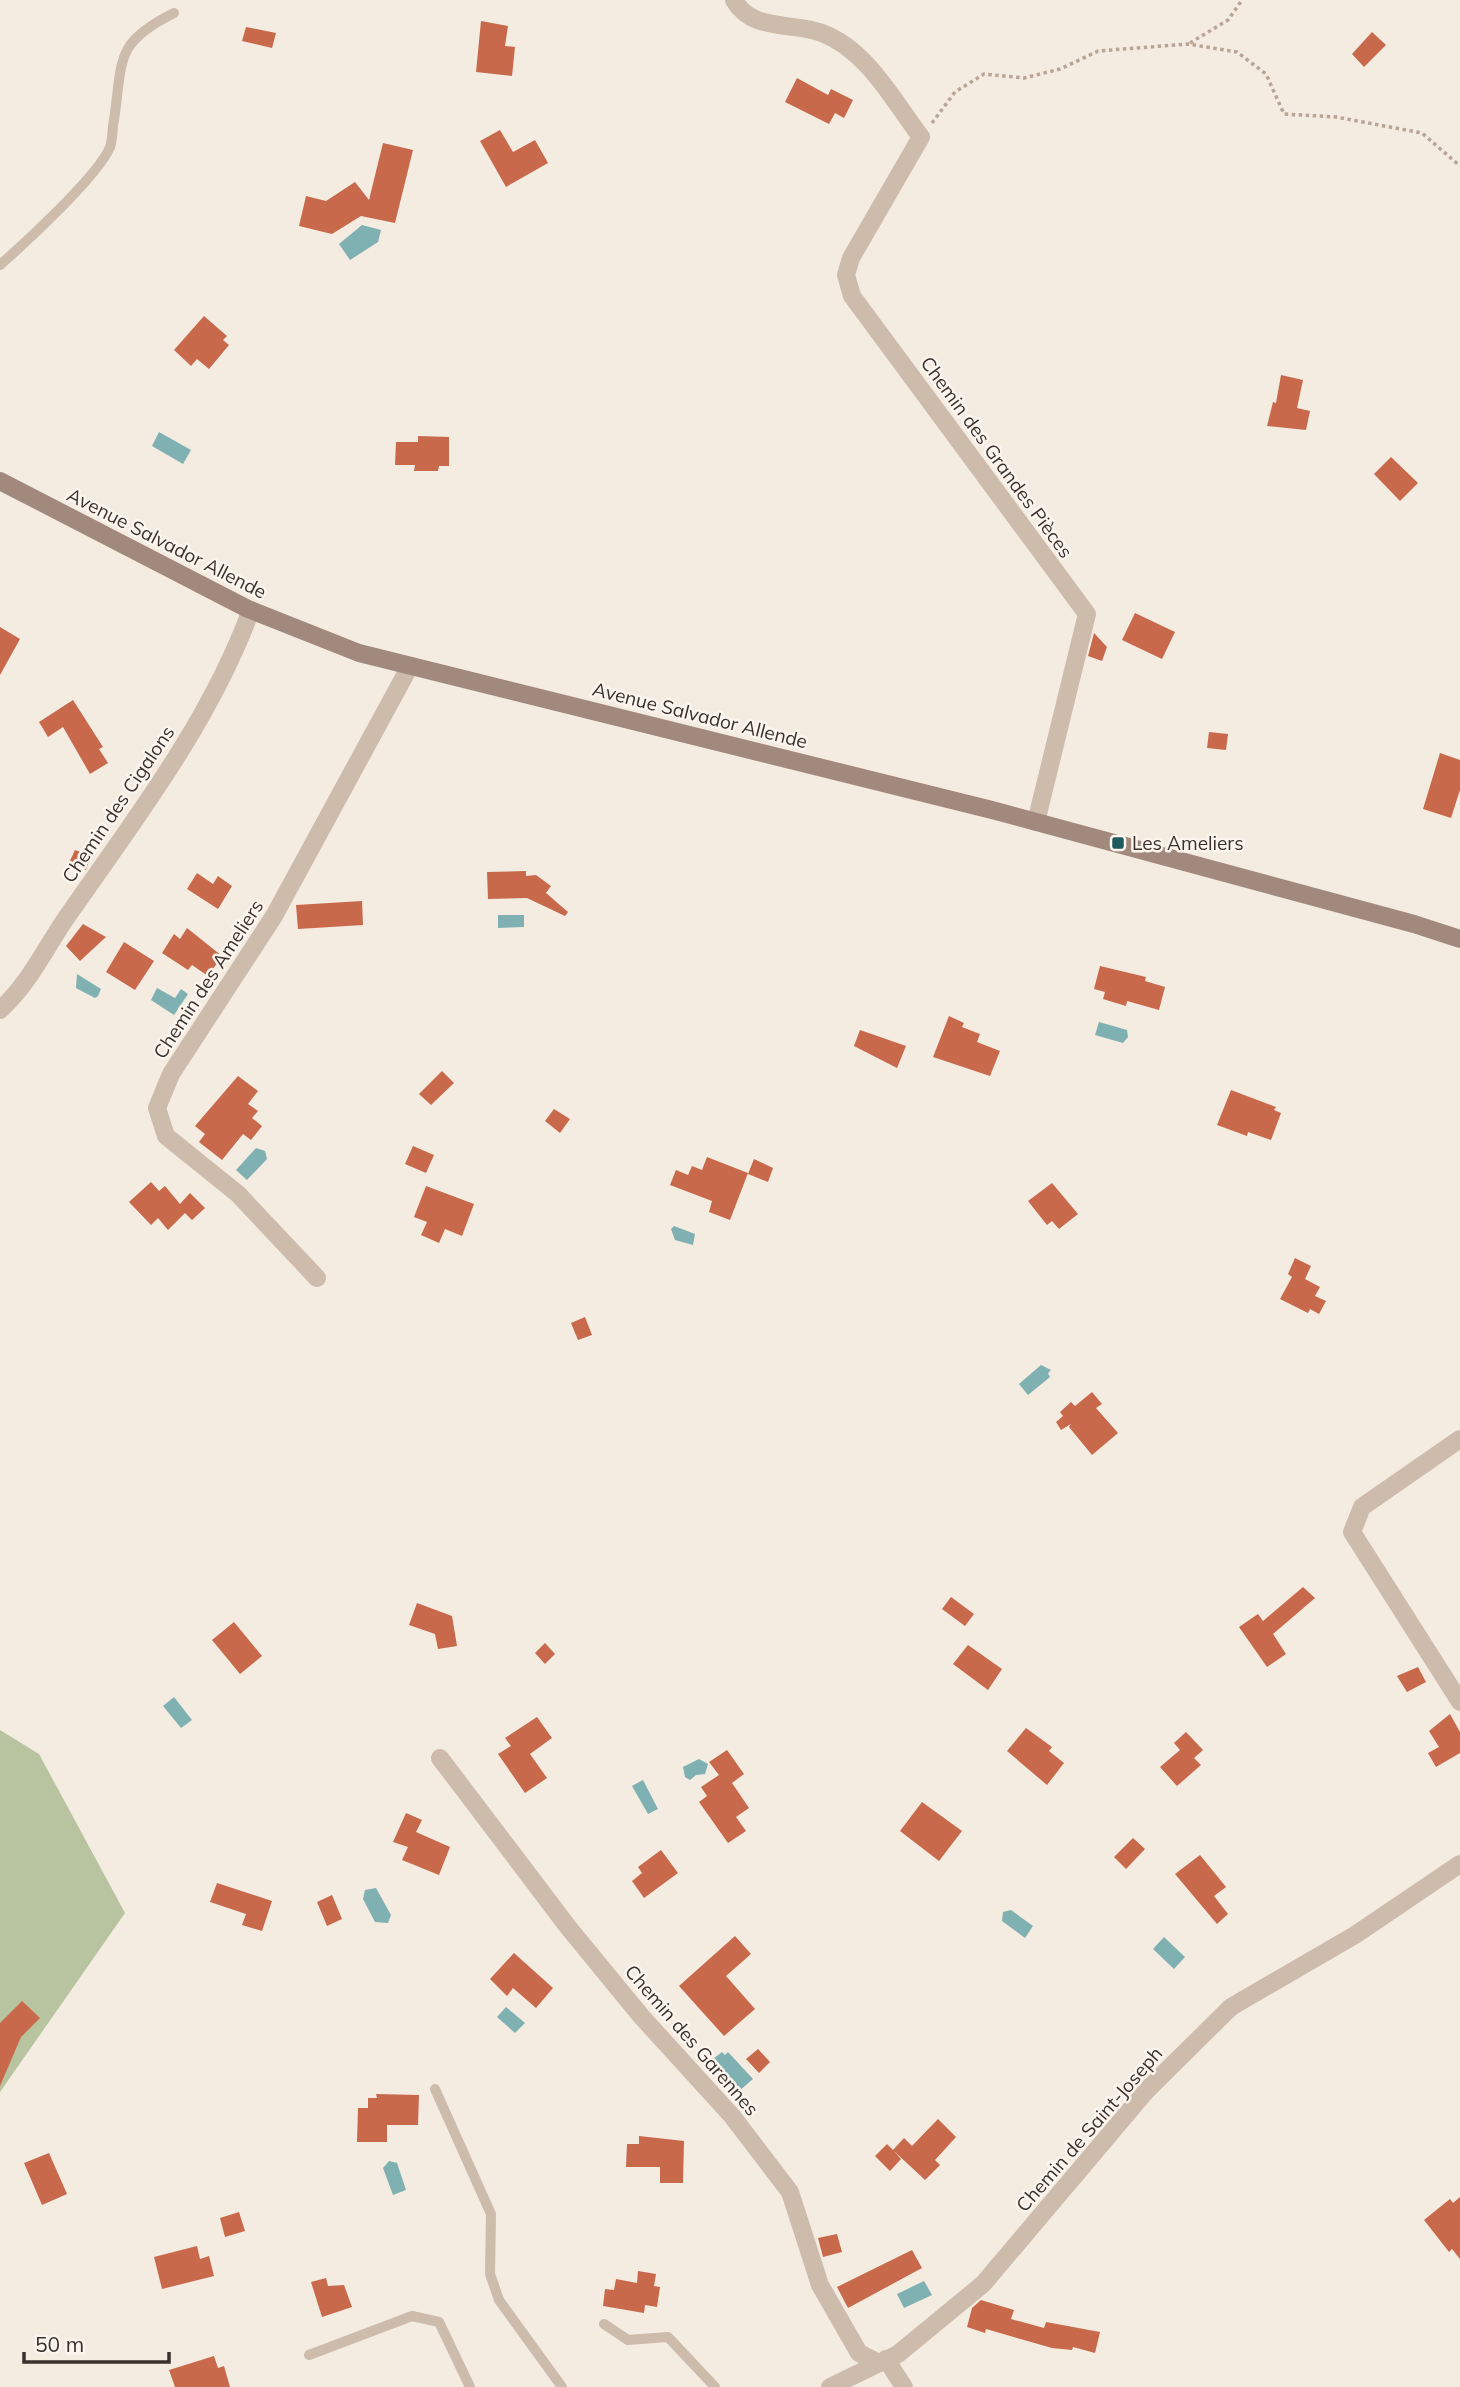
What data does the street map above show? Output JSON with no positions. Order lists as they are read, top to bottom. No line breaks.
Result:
{"streets":{"main road":["Avenue Salvador Allende"],"street":["Chemin des Grandes Pièces","Chemin des Cigalons","Chemin des Ameliers","Chemin des Garennes","Chemin de Saint-Joseph"]},"crossings":[["Chemin des Grandes Pièces","Avenue Salvador Allende"],["Avenue Salvador Allende","Chemin des Cigalons"],["Avenue Salvador Allende","Chemin des Ameliers"],["Chemin des Garennes","Chemin de Saint-Joseph"]],"places":{"transit":["Les Ameliers"]},"scale_bar":"50 m"}
